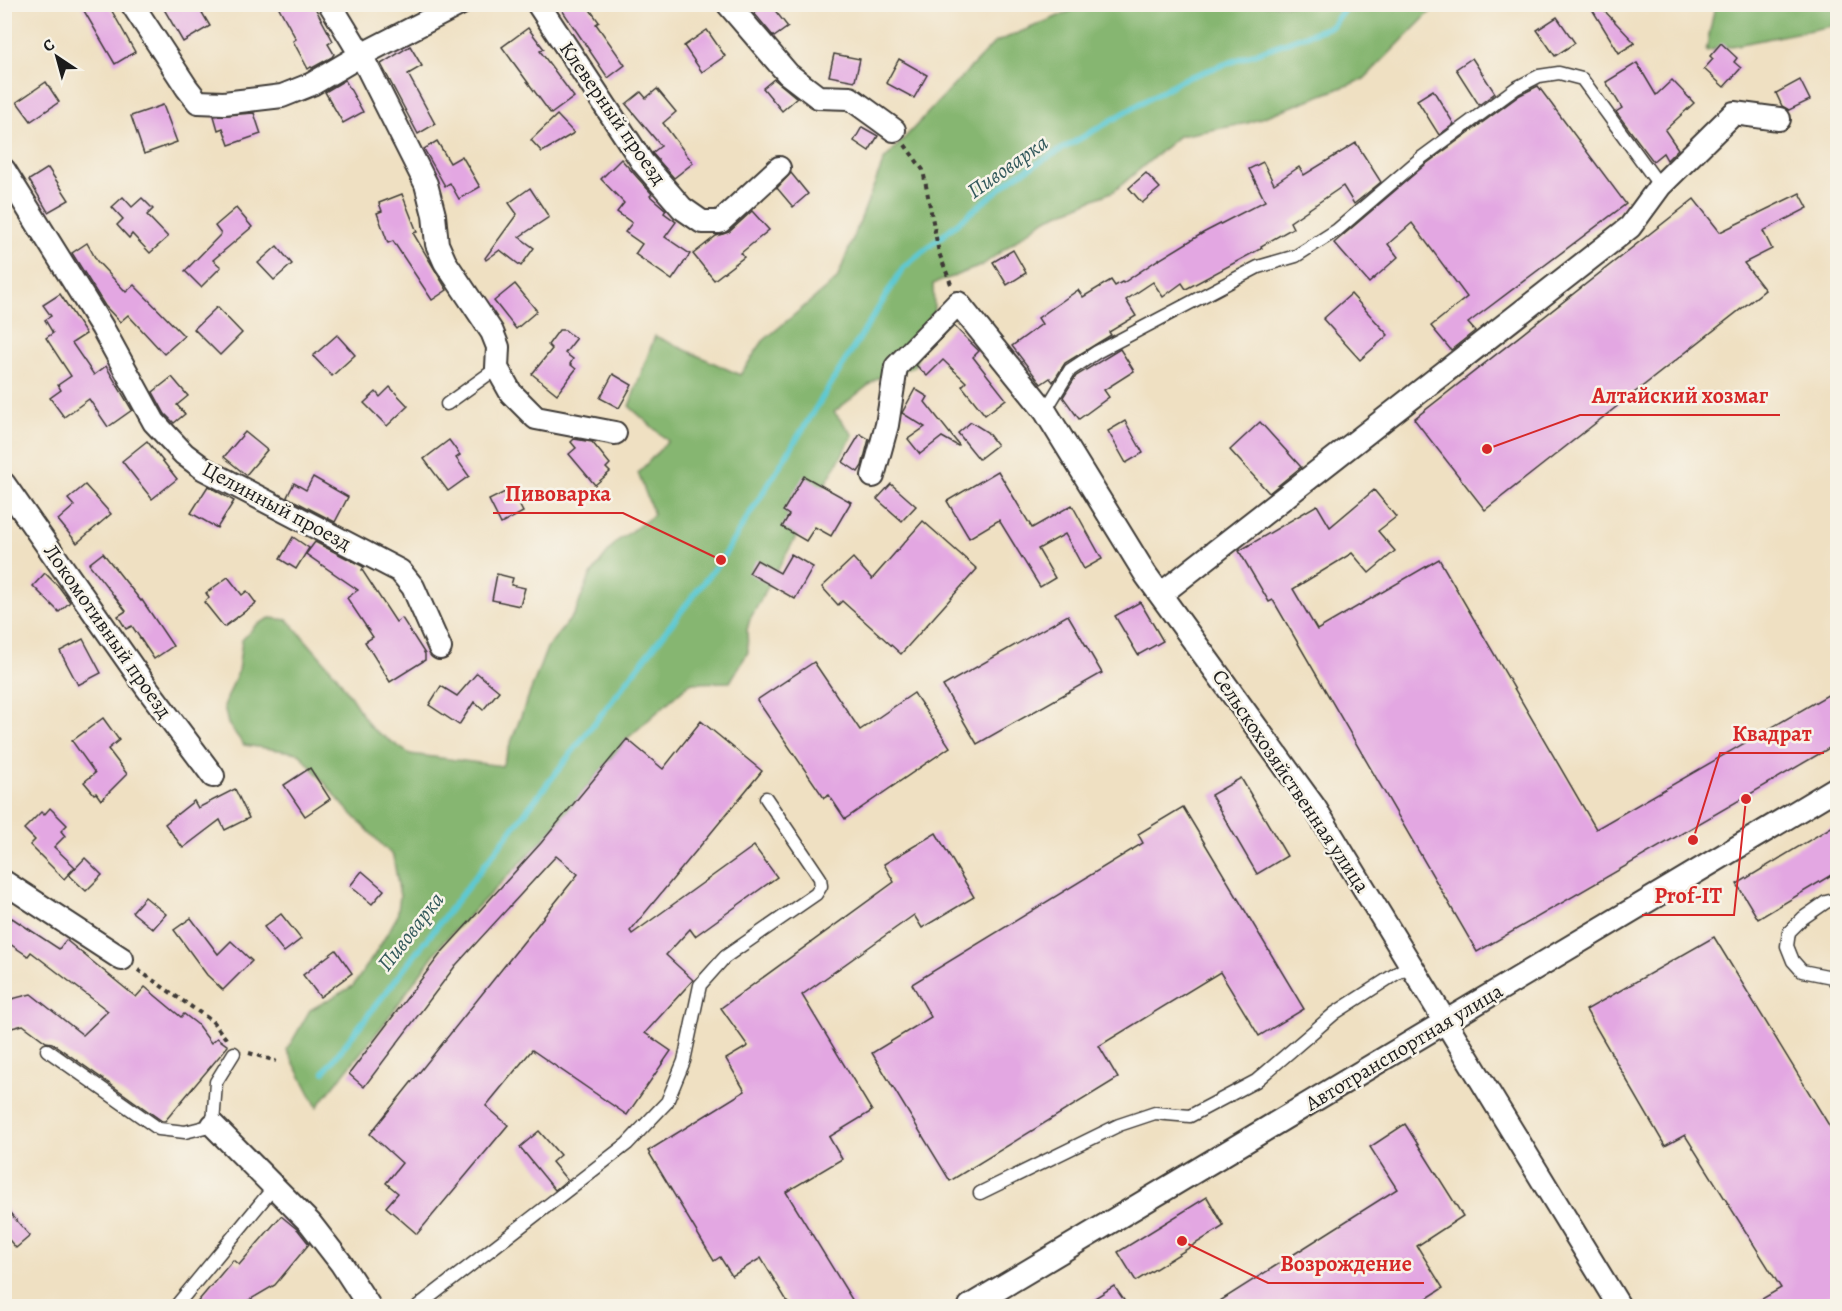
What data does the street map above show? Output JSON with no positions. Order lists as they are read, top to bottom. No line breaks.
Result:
{"streets":{"street":["Клеверный проезд","Целинный проезд","Локомотивный проезд","Сельскохозяйственная улица","Автотранспортная улица"]},"crossings":[["Сельскохозяйственная улица","Автотранспортная улица"]],"water":["Пивоварка"],"places":["Алтайский хозмаг","Пивоварка","Prof-IT","Квадрат","Возрождение"],"north":"top left"}
